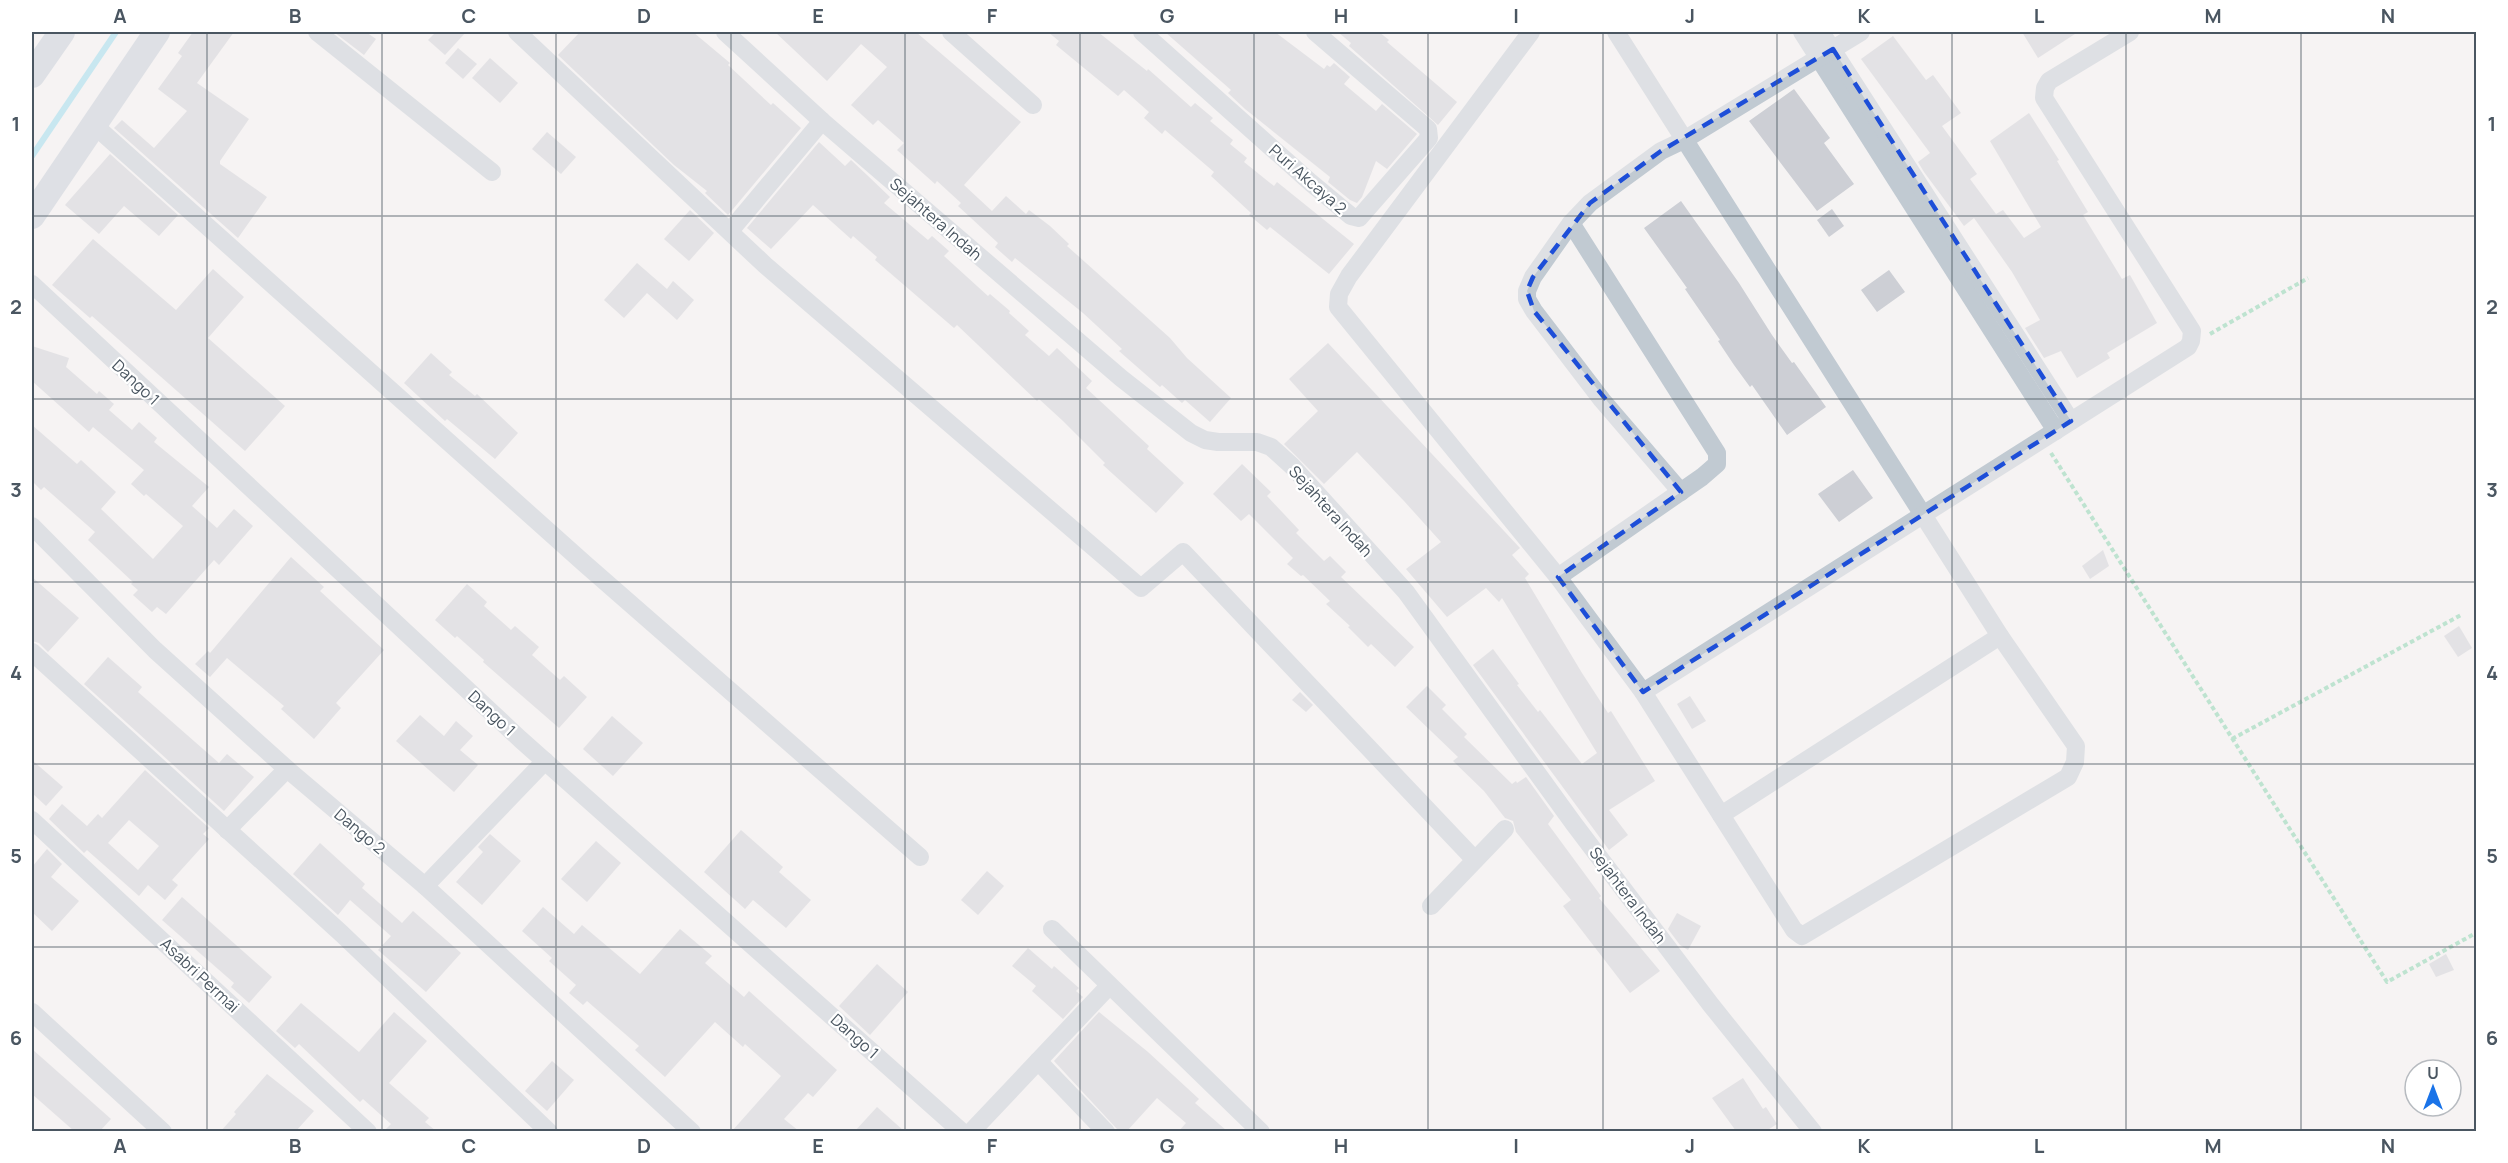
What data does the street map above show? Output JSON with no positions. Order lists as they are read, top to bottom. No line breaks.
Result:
{"streets":{"street":["Puri Akcaya 2","Sejahtera Indah","Dango 1","Dango 2","Asabri Permai"]},"north":"top","grid":{"columns":["A","B","C","D","E","F","G","H","I","J","K","L","M","N"],"rows":["1","2","3","4","5","6"]}}
